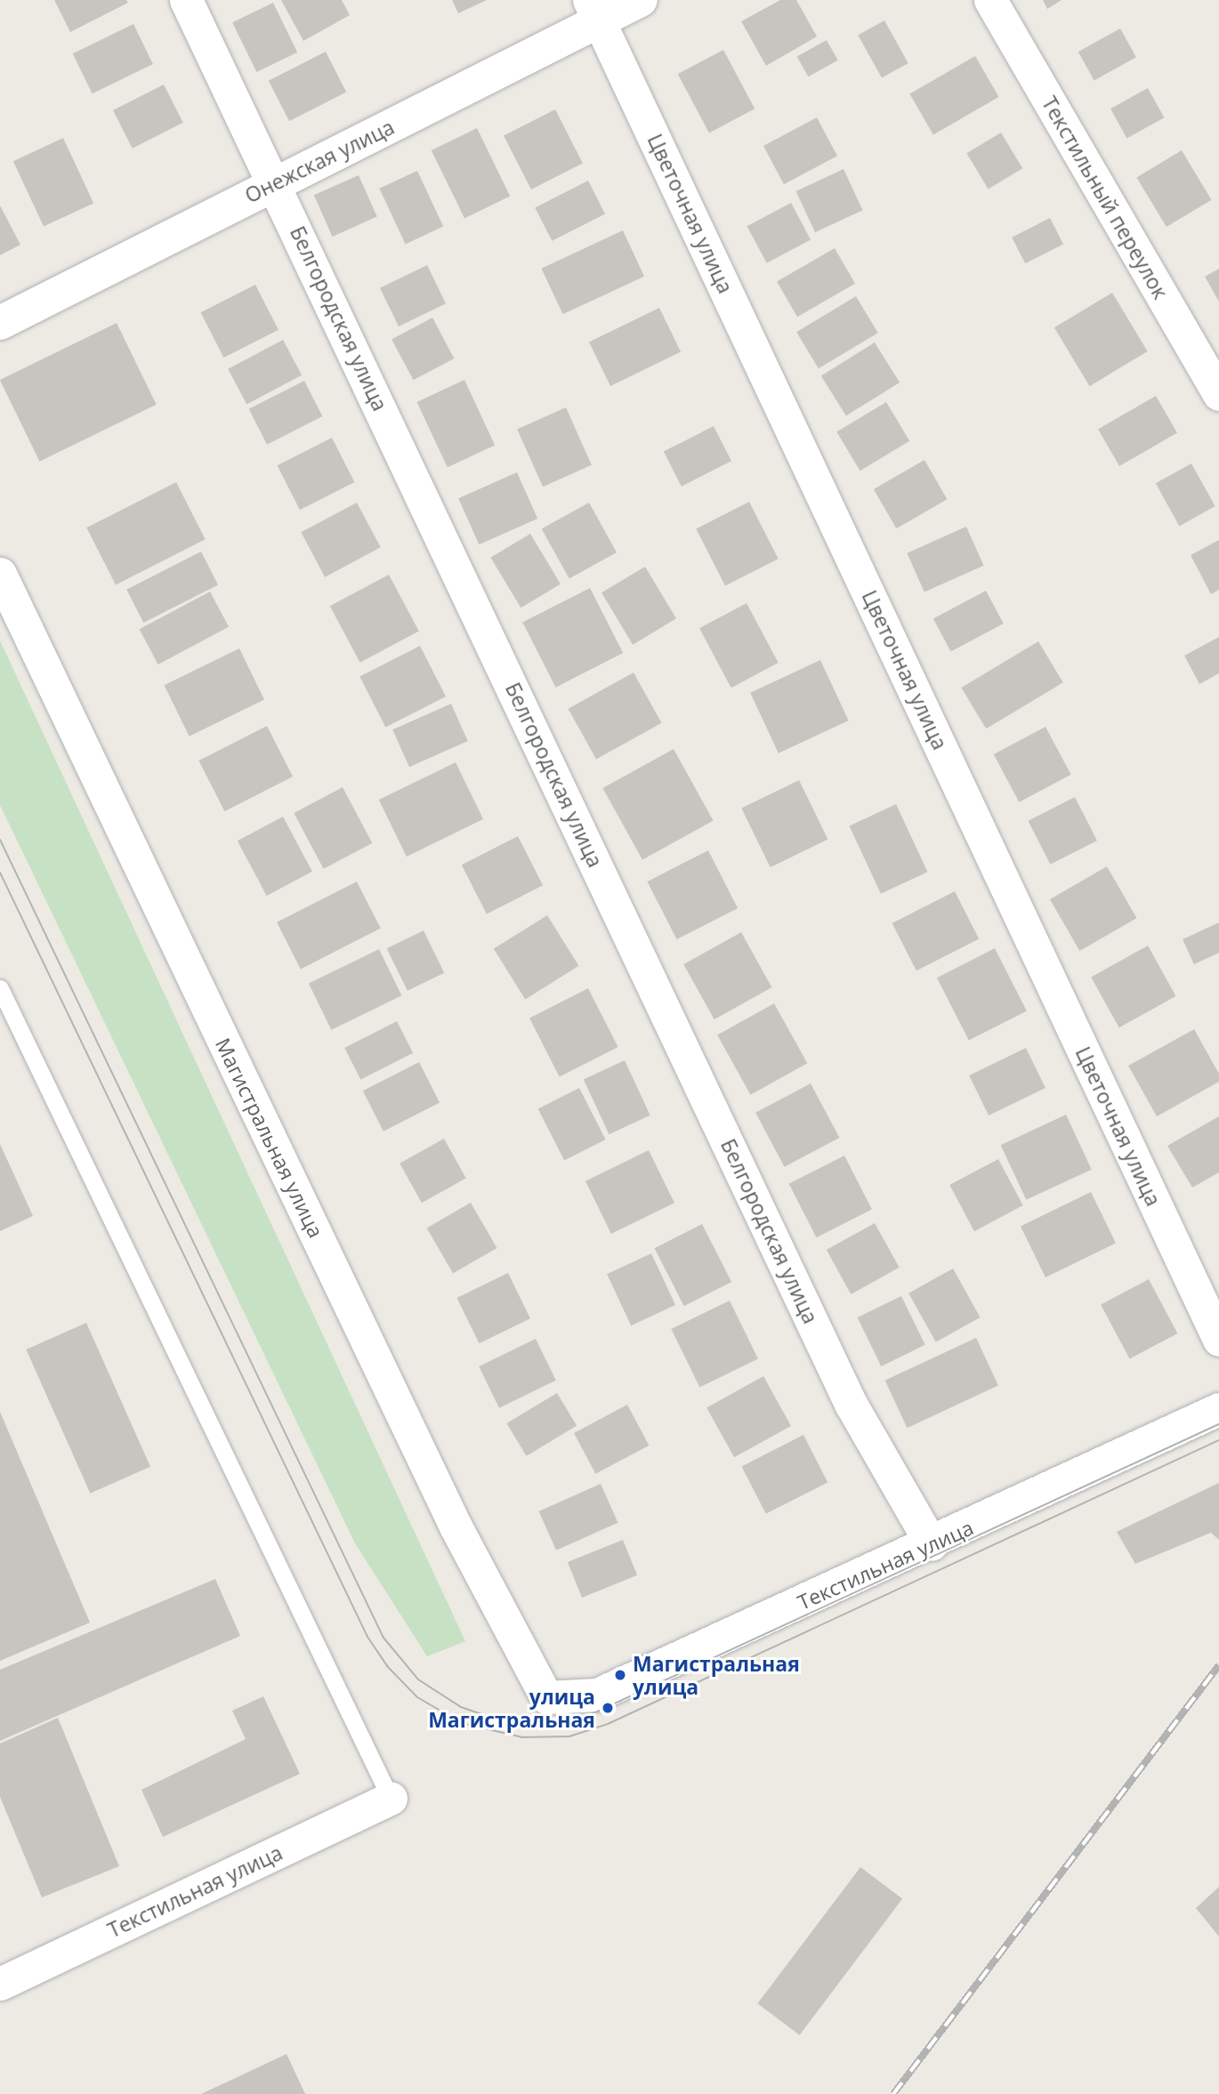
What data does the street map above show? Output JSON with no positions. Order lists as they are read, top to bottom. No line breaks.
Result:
{"streets":{"street":["Онежская улица","Текстильный переулок","Цветочная улица","Белгородская улица","Магистральная улица","Текстильная улица"]},"crossings":[["Онежская улица","Цветочная улица"],["Онежская улица","Белгородская улица"],["Белгородская улица","Текстильная улица"],["Магистральная улица","Текстильная улица"]],"places":["Магистральная улица","улица Магистральная"]}
